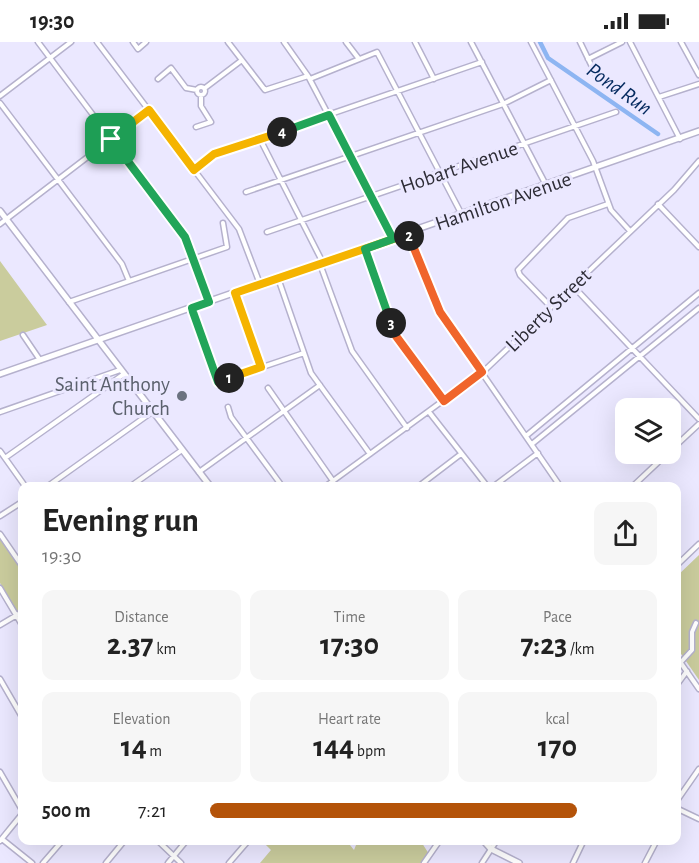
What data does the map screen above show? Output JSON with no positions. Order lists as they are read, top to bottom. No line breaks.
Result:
{"streets":{"main road":["Hamilton Avenue"],"street":["Hobart Avenue","Liberty Street"]},"water":["Pond Run"],"places":["Saint Anthony Church"],"page":{"status":"19:30","pins":["4","2","3","1"],"heading":["Evening run","19:30"],"stats":[["Distance","2.37 km"],["Time","17:30"],["Pace","7:23 /km"],["Elevation","14 m"],["Heart rate","144 bpm"],["kcal","170"]],"list":[{"name":"500 m","note":"7:21"}]}}
